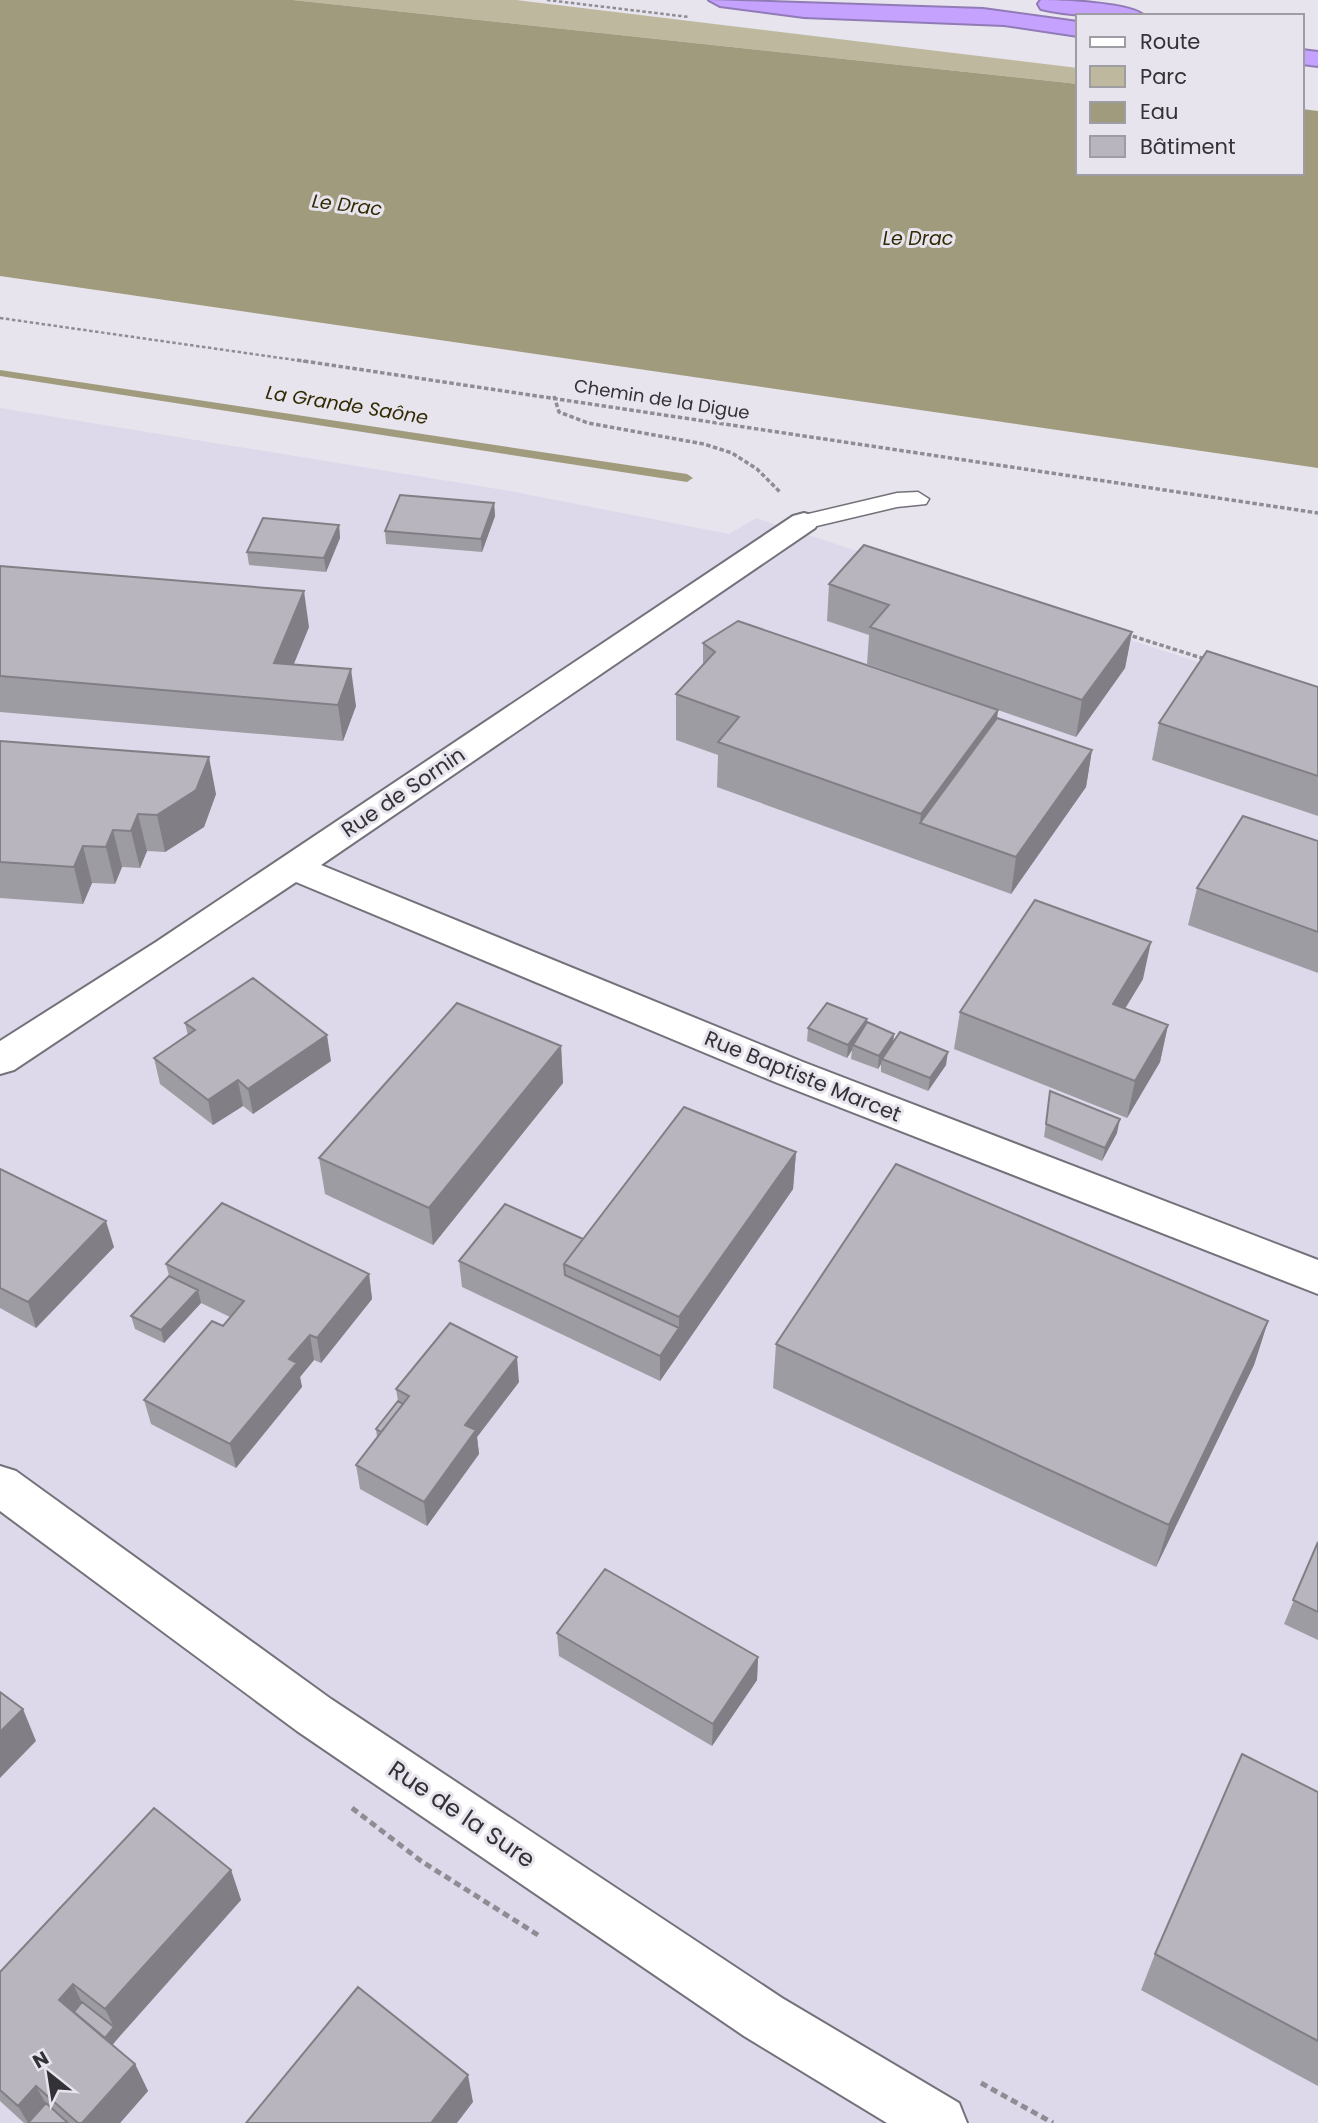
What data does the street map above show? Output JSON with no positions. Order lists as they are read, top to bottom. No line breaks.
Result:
{"streets":{"street":["Rue de Sornin","Rue Baptiste Marcet","Rue de la Sure"],"path":["Chemin de la Digue"]},"crossings":[["Rue de Sornin","Rue Baptiste Marcet"]],"water":["Le Drac","La Grande Saône"],"legend":["Route","Parc","Eau","Bâtiment"],"north":"top left"}
